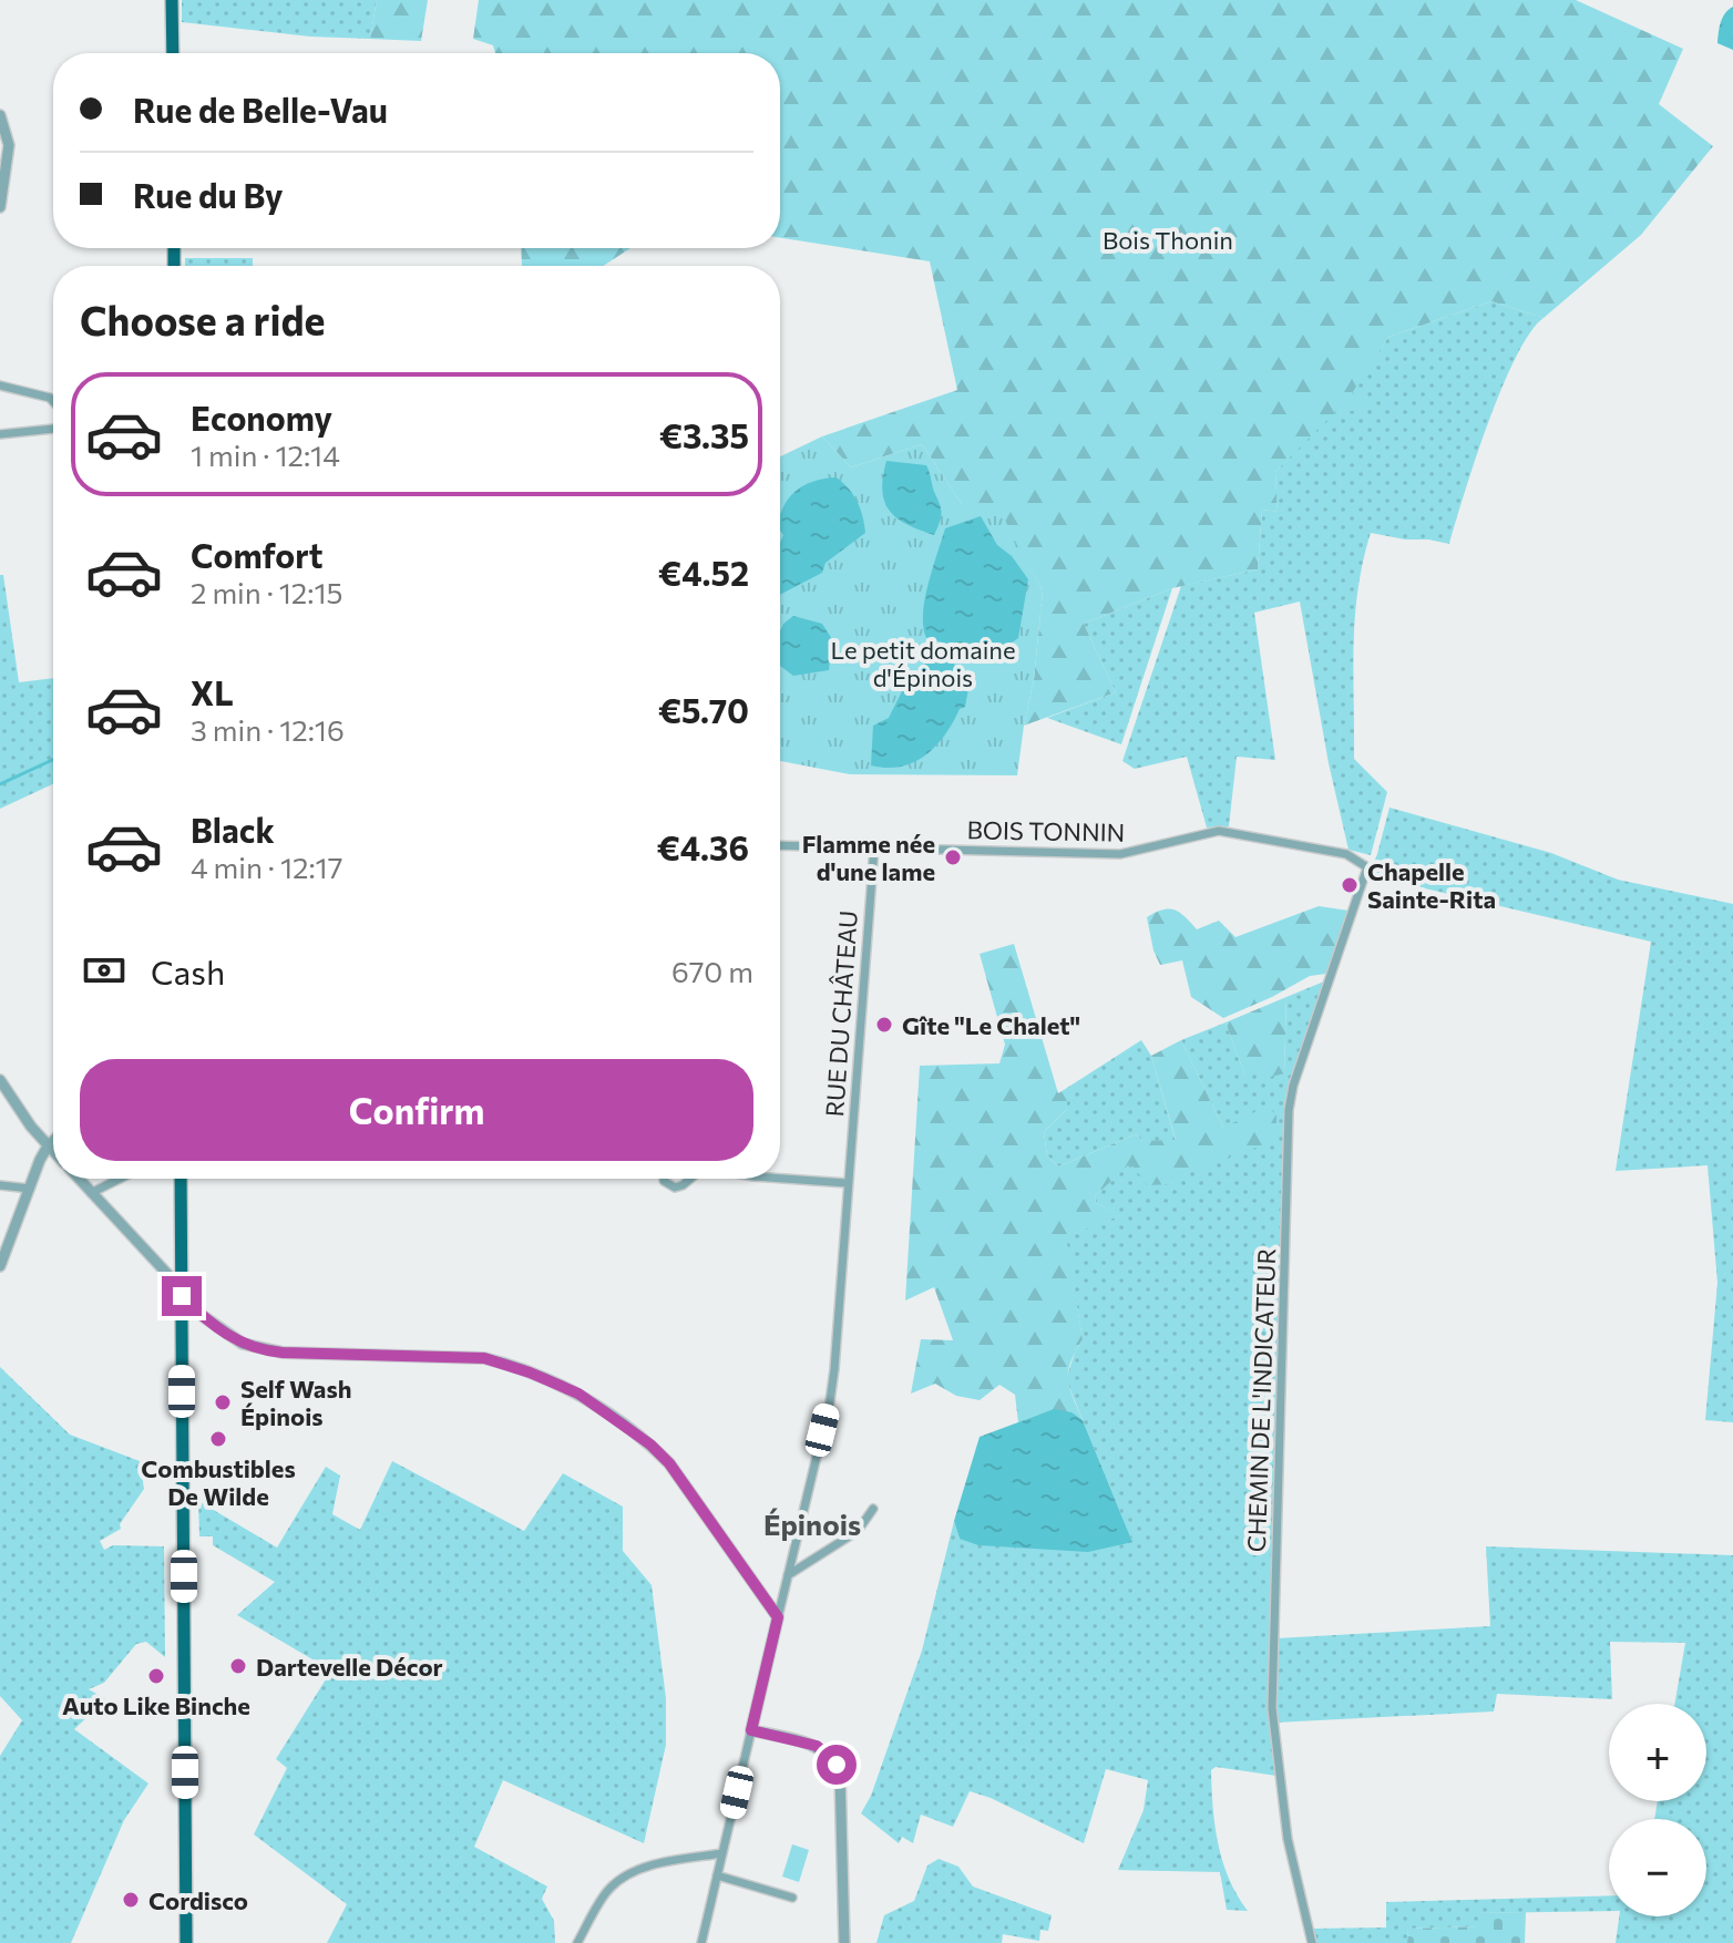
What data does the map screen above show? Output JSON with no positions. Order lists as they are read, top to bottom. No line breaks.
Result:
{"streets":{"street":["BOIS TONNIN","RUE DU CHÂTEAU","CHEMIN DE L'INDICATEUR"]},"crossings":[["BOIS TONNIN","RUE DU CHÂTEAU"],["BOIS TONNIN","CHEMIN DE L'INDICATEUR"]],"districts":["Épinois"],"parks":["Bois Thonin","Le petit domaine d'Épinois"],"places":["Flamme née d'une lame","Chapelle Sainte-Rita","Gîte \"Le Chalet\"","Self Wash Épinois","Combustibles De Wilde","Dartevelle Décor","Auto Like Binche","Cordisco"],"page":{"banner":["Rue de Belle-Vau","Rue du By"],"heading":"Choose a ride","list":[{"name":"Economy","note":"1 min · 12:14","value":"€3.35"},{"name":"Comfort","note":"2 min · 12:15","value":"€4.52"},{"name":"XL","note":"3 min · 12:16","value":"€5.70"},{"name":"Black","note":"4 min · 12:17","value":"€4.36"}],"pay":["Cash","670 m"],"buttons":"Confirm","map_buttons":["+","−"]}}
